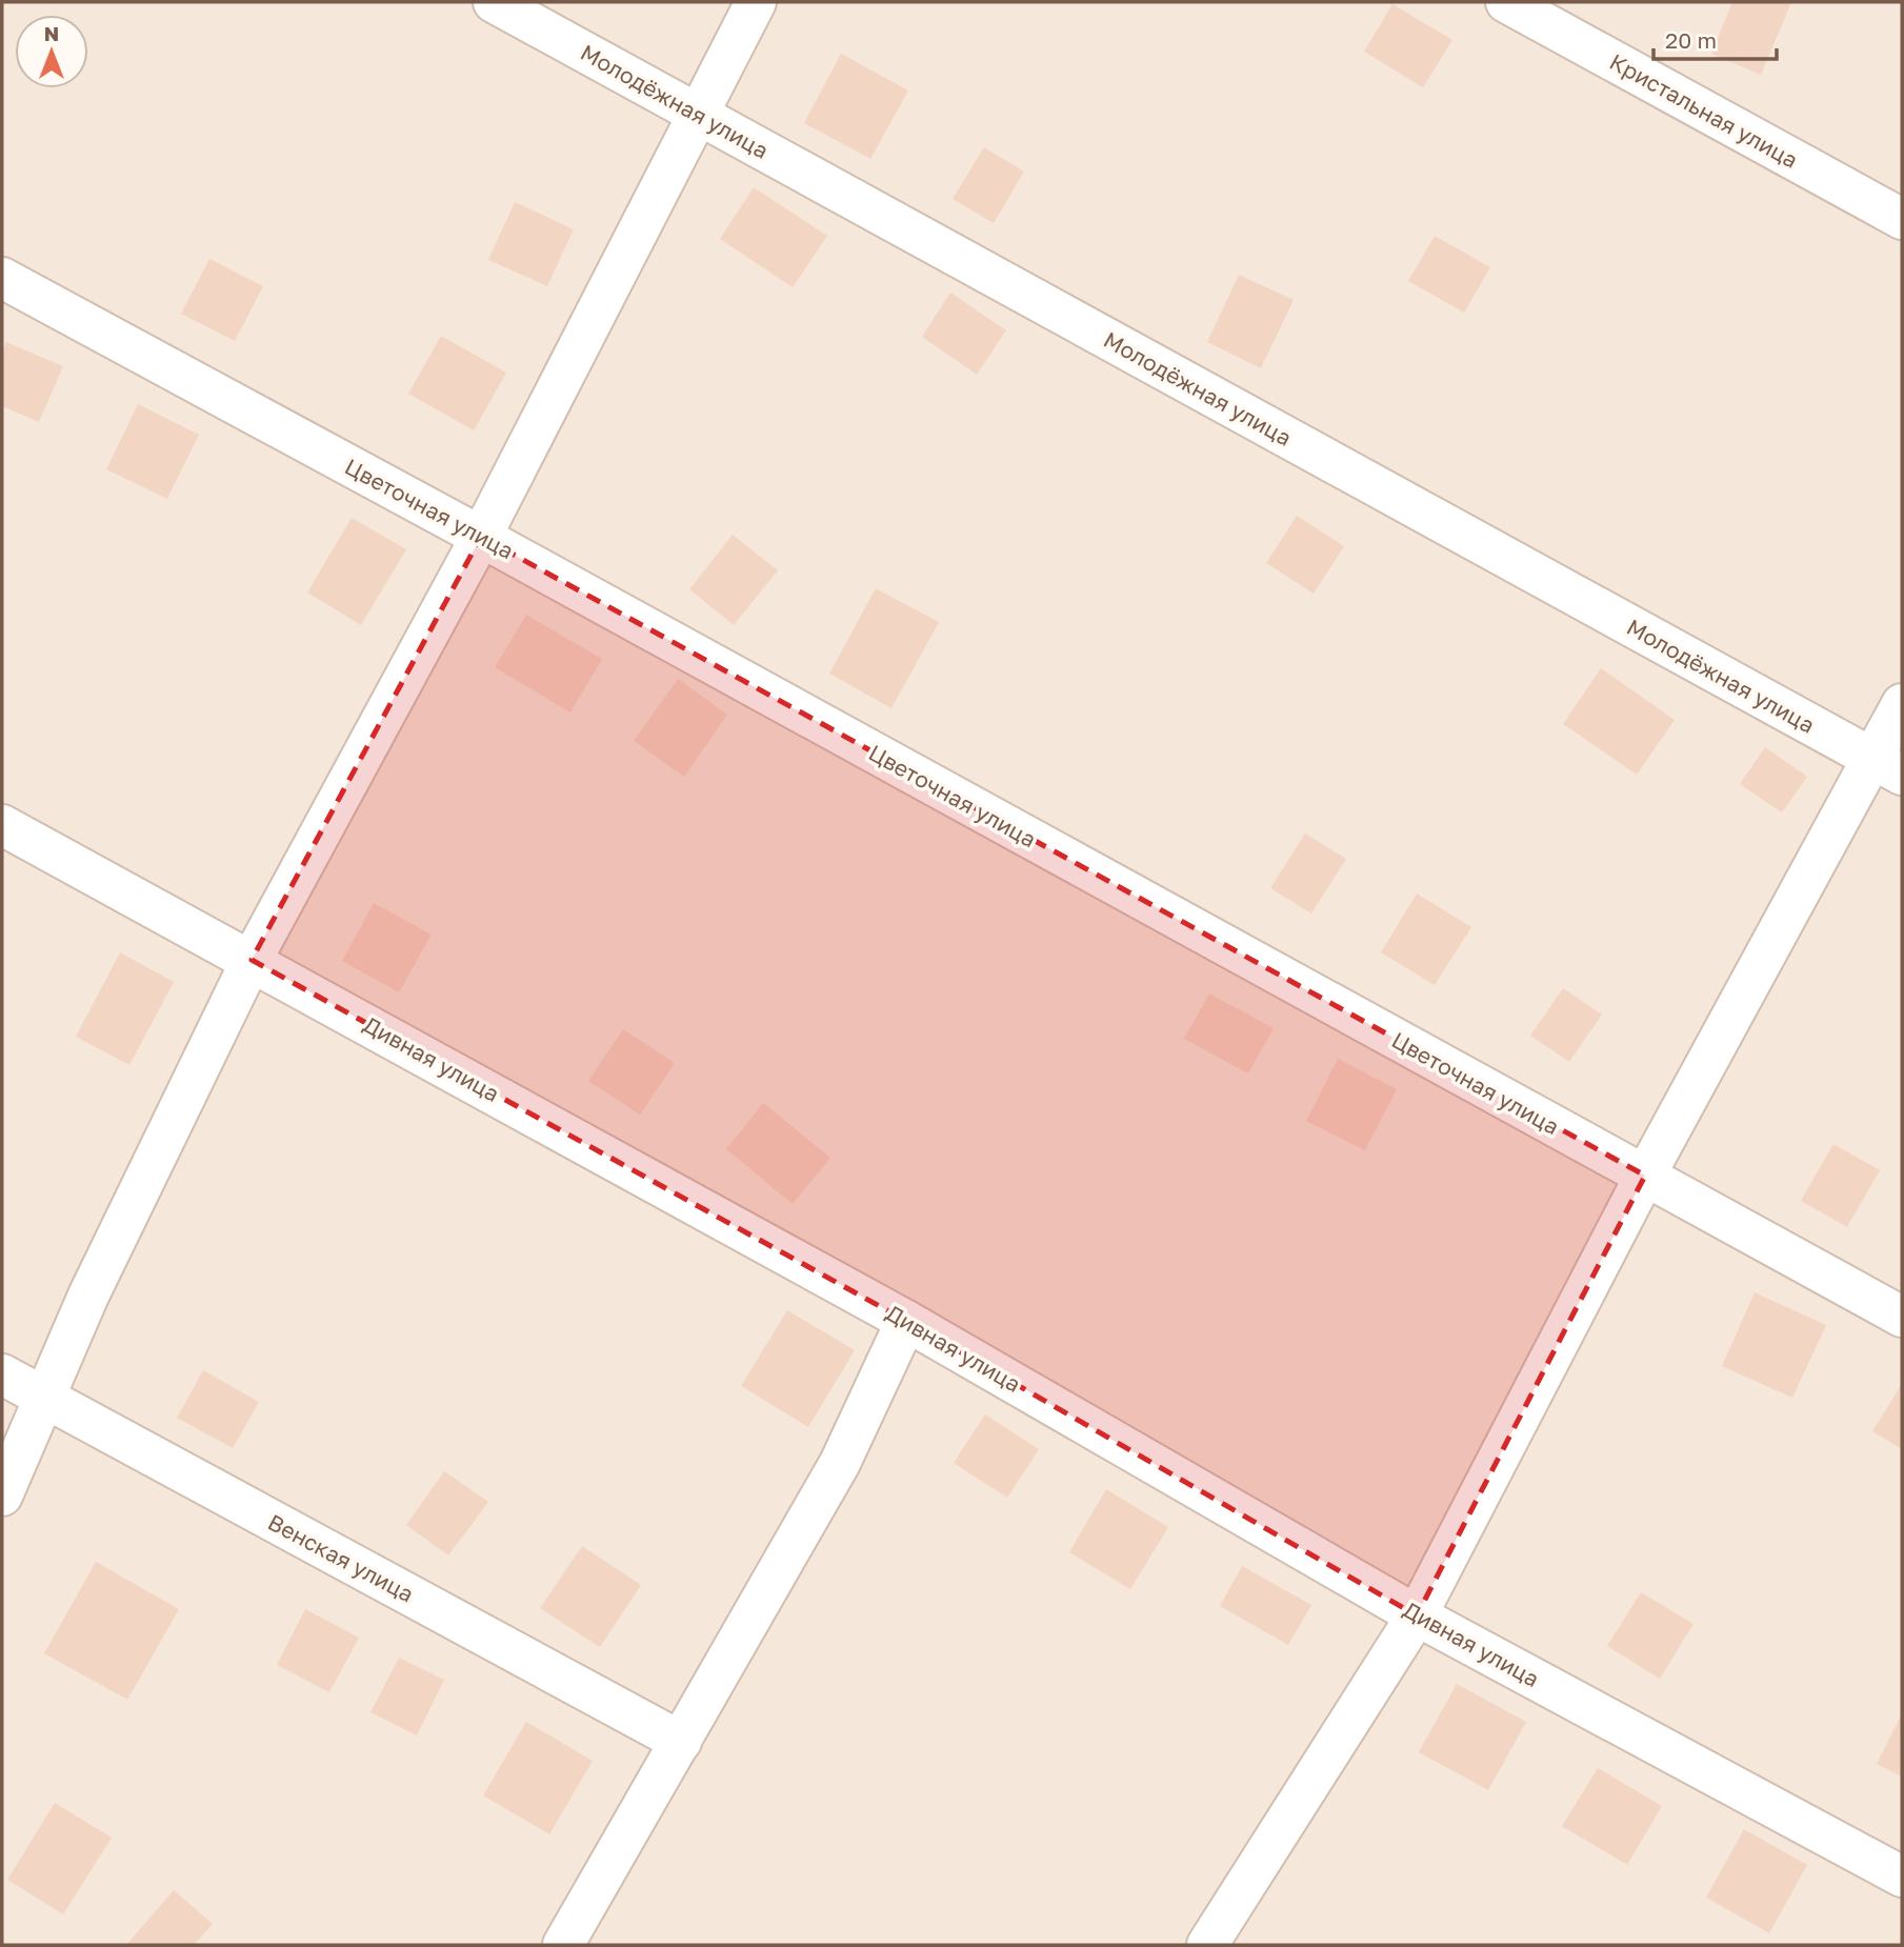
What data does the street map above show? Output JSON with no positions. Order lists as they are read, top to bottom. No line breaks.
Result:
{"streets":{"street":["Молодёжная улица","Кристальная улица","Цветочная улица","Дивная улица","Венская улица"]},"scale_bar":"20 m","north":"top"}
